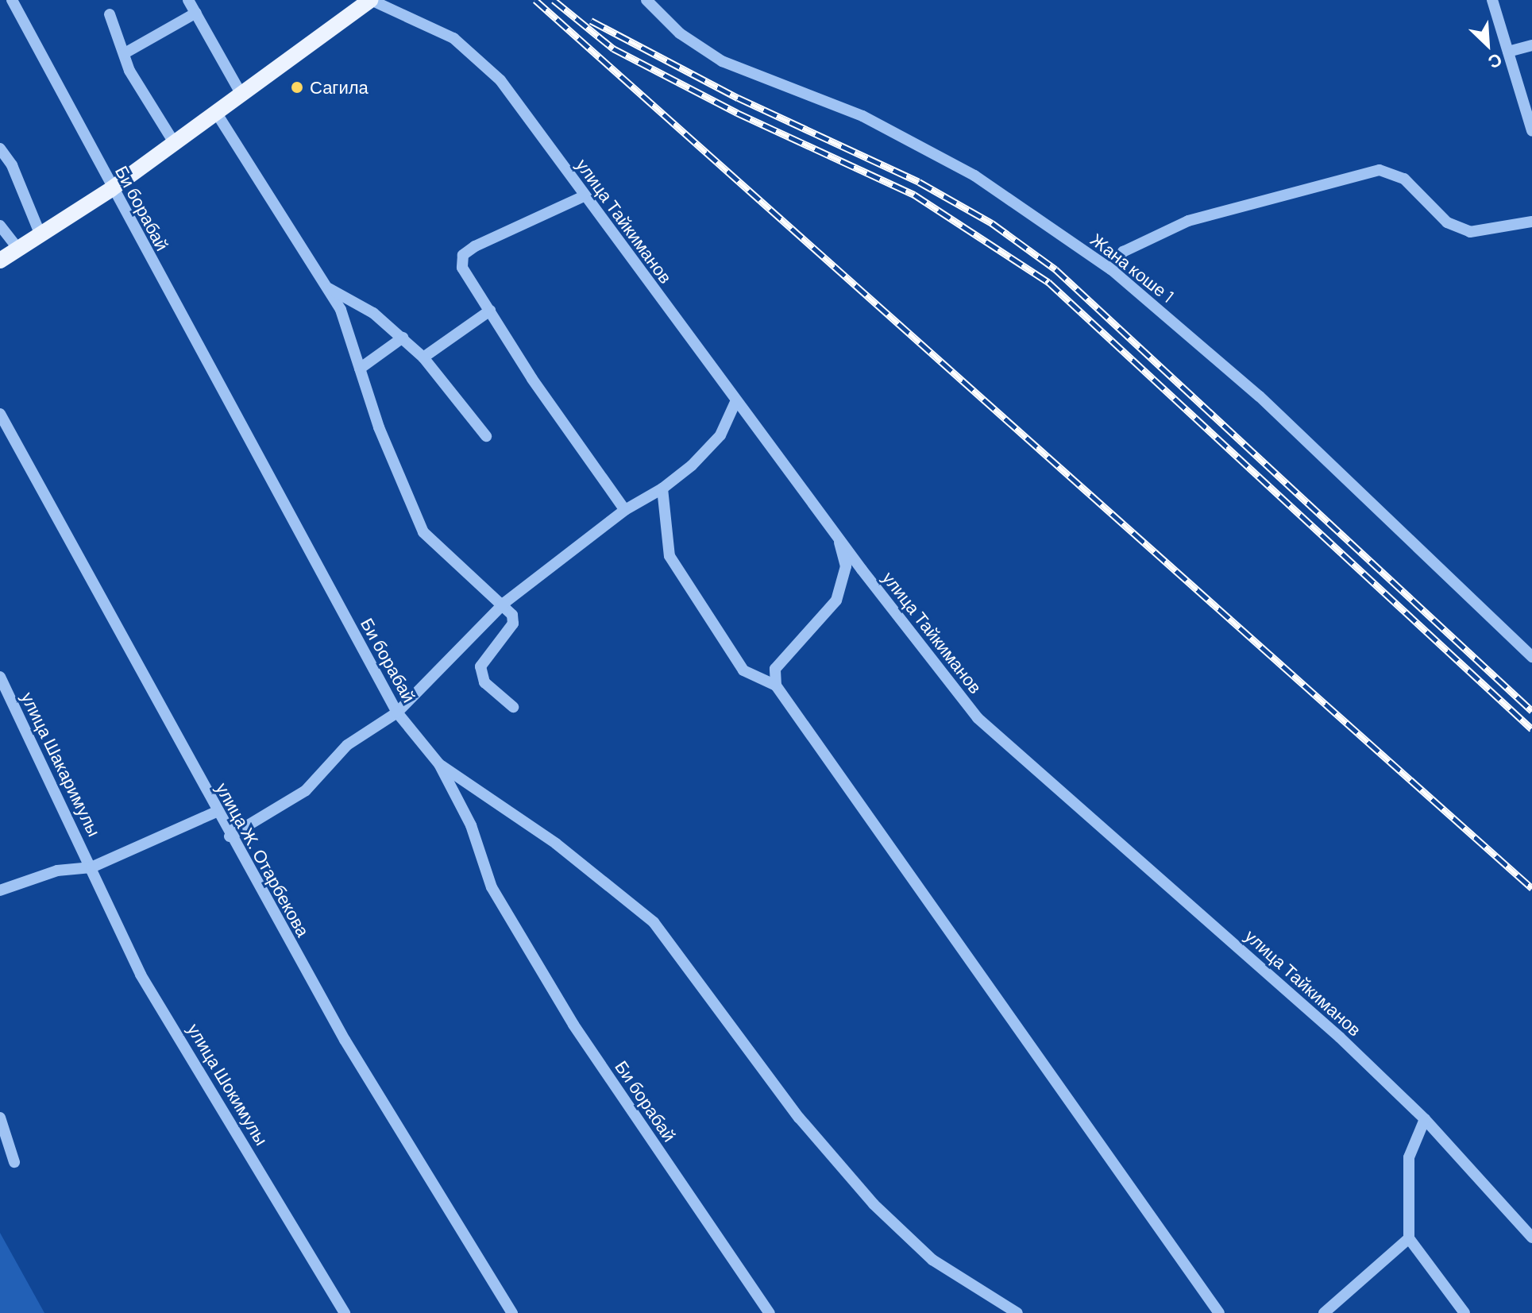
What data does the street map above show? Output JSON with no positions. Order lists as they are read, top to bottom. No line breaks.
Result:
{"streets":{"street":["Би борабай","улица Тайкиманов","Жана коше 1","улица Шакаримулы","улица Ж. Отарбекова","улица Шокимулы"]},"crossings":[["улица Шакаримулы","улица Шокимулы"]],"places":["Сагила"],"north":"bottom right"}
